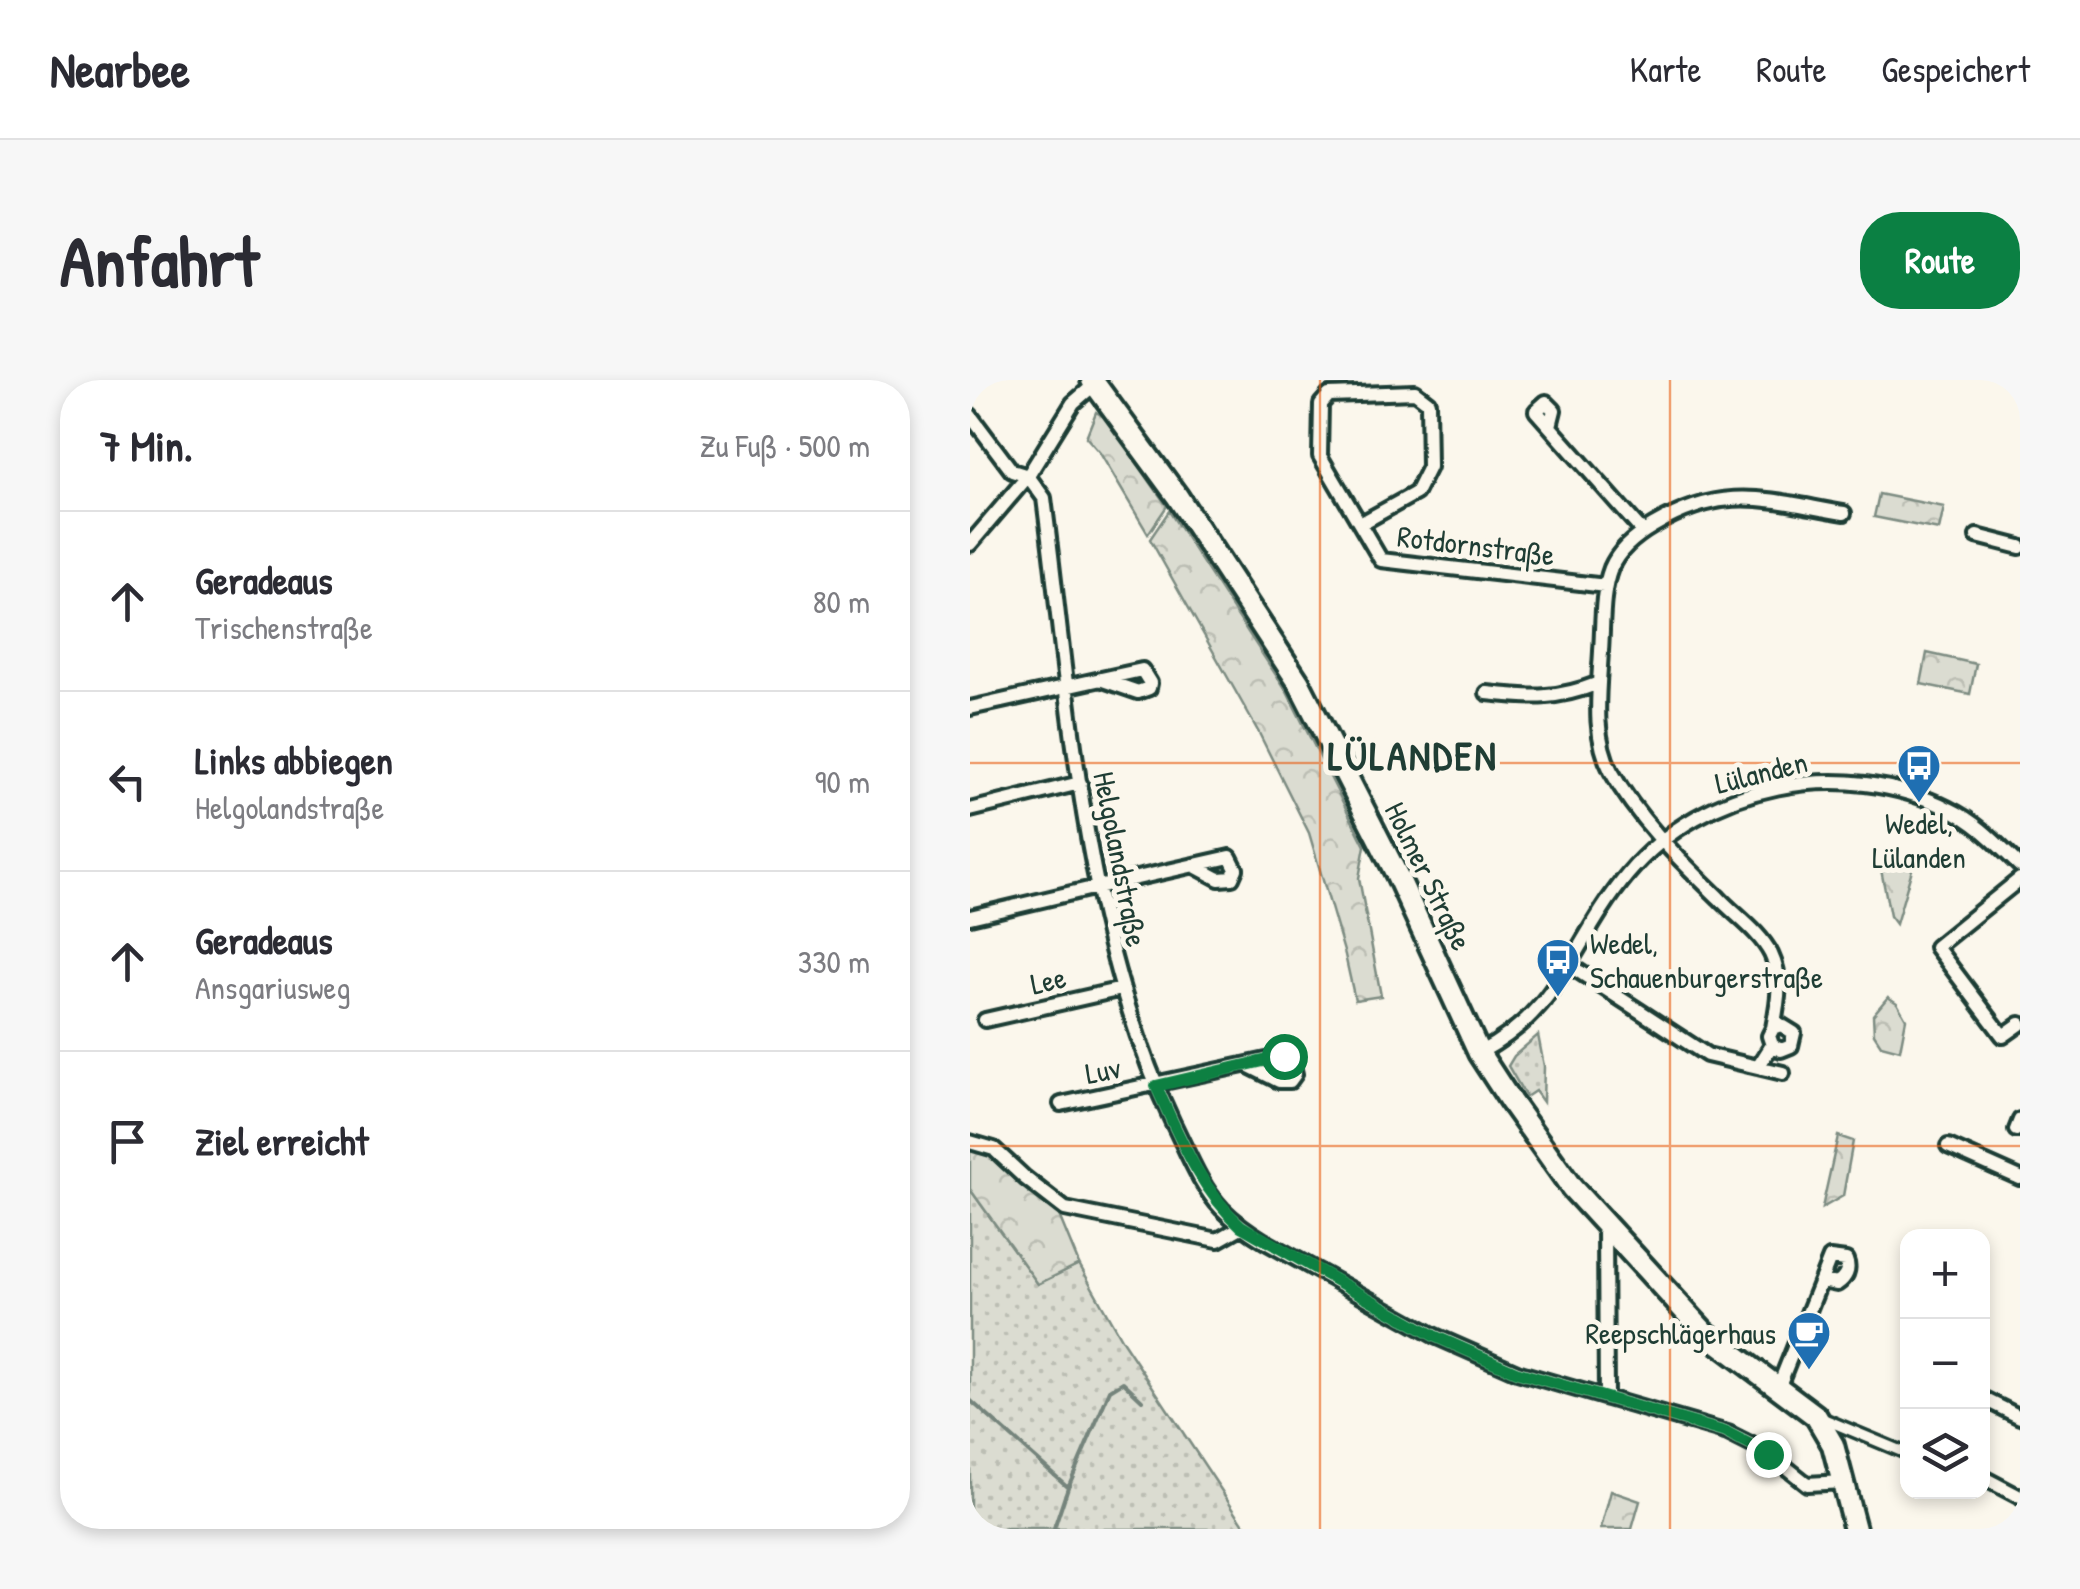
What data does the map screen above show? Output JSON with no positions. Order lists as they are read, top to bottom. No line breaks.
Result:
{"streets":{"main road":["Holmer Straße"],"street":["Rotdornstraße","Lülanden","Helgolandstraße","Lee","Luv"]},"crossings":[["Lülanden","Holmer Straße"],["Helgolandstraße","Lee"],["Helgolandstraße","Luv"]],"districts":["LÜLANDEN"],"places":{"bus stop":["Wedel, Lülanden","Wedel, Schauenburgerstraße"],"cafe":["Reepschlägerhaus"]},"page":{"header":"Nearbee","nav":["Karte","Route","Gespeichert"],"buttons":"Route","title":"Anfahrt","heading":["7 Min.","Zu Fuß · 500 m"],"list":[["Geradeaus","Trischenstraße","80 m"],["Links abbiegen","Helgolandstraße","90 m"],["Geradeaus","Ansgariusweg","330 m"],"Ziel erreicht"],"map_buttons":["+","−"]}}
